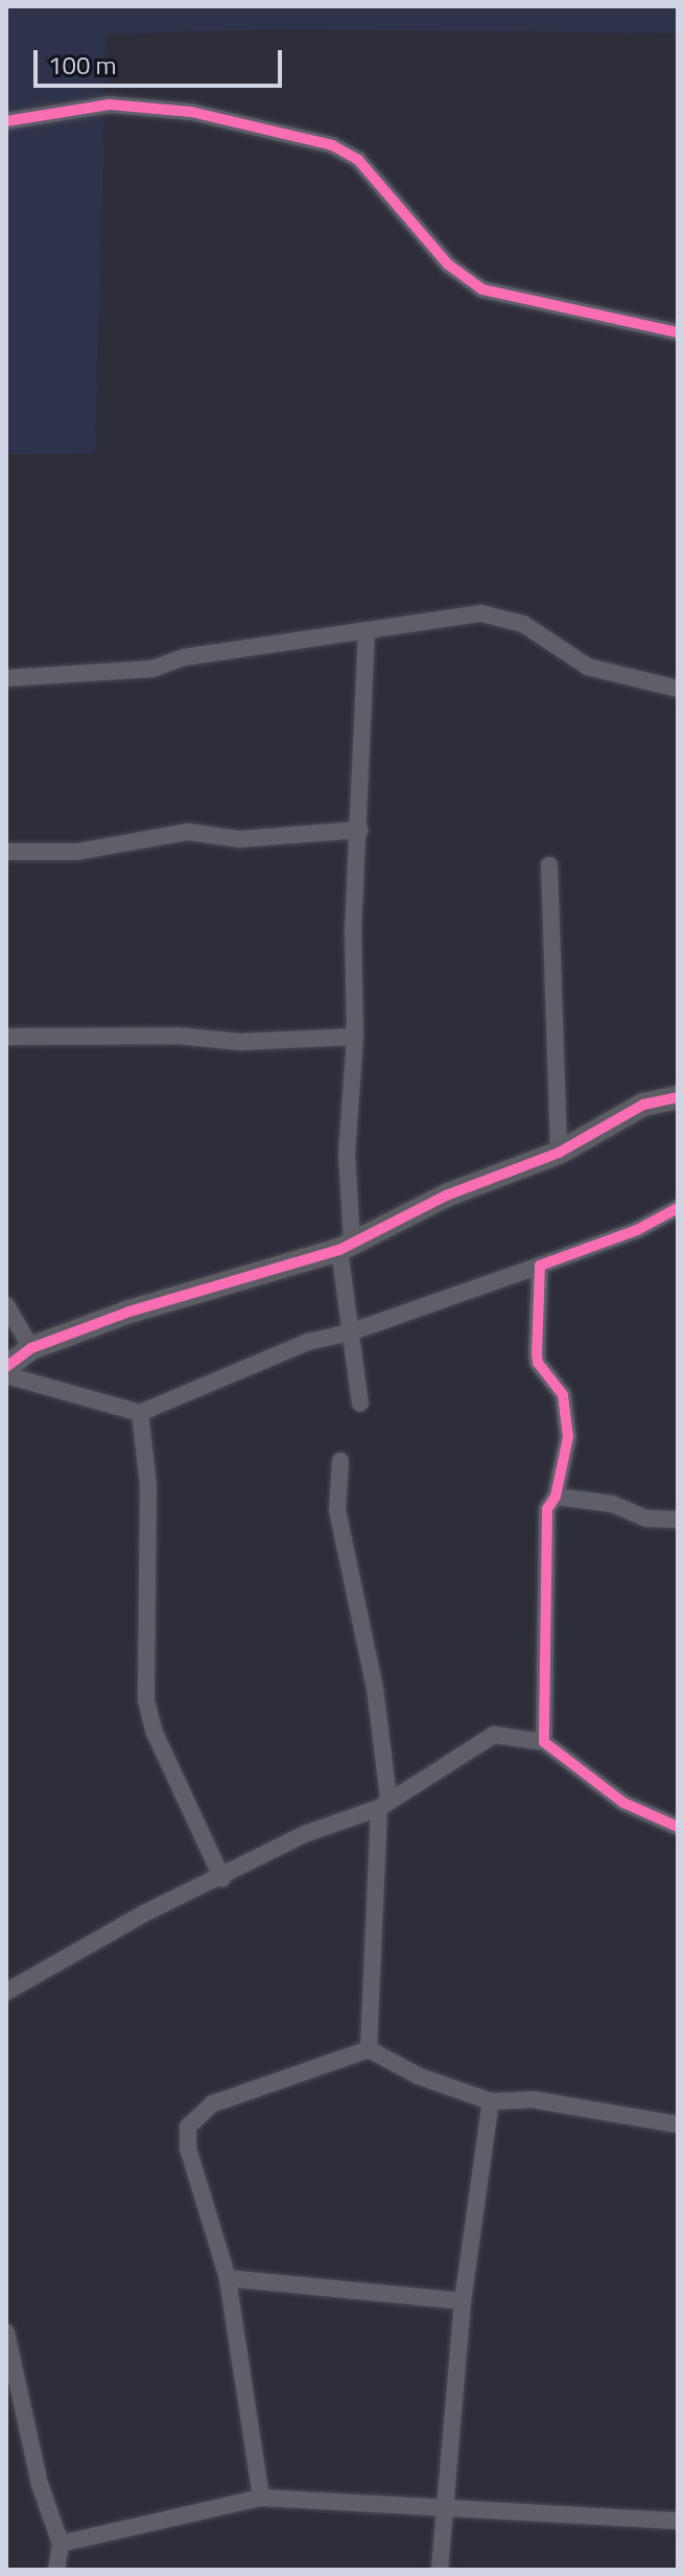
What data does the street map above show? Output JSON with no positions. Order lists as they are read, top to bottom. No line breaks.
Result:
{"scale_bar":"100 m"}
